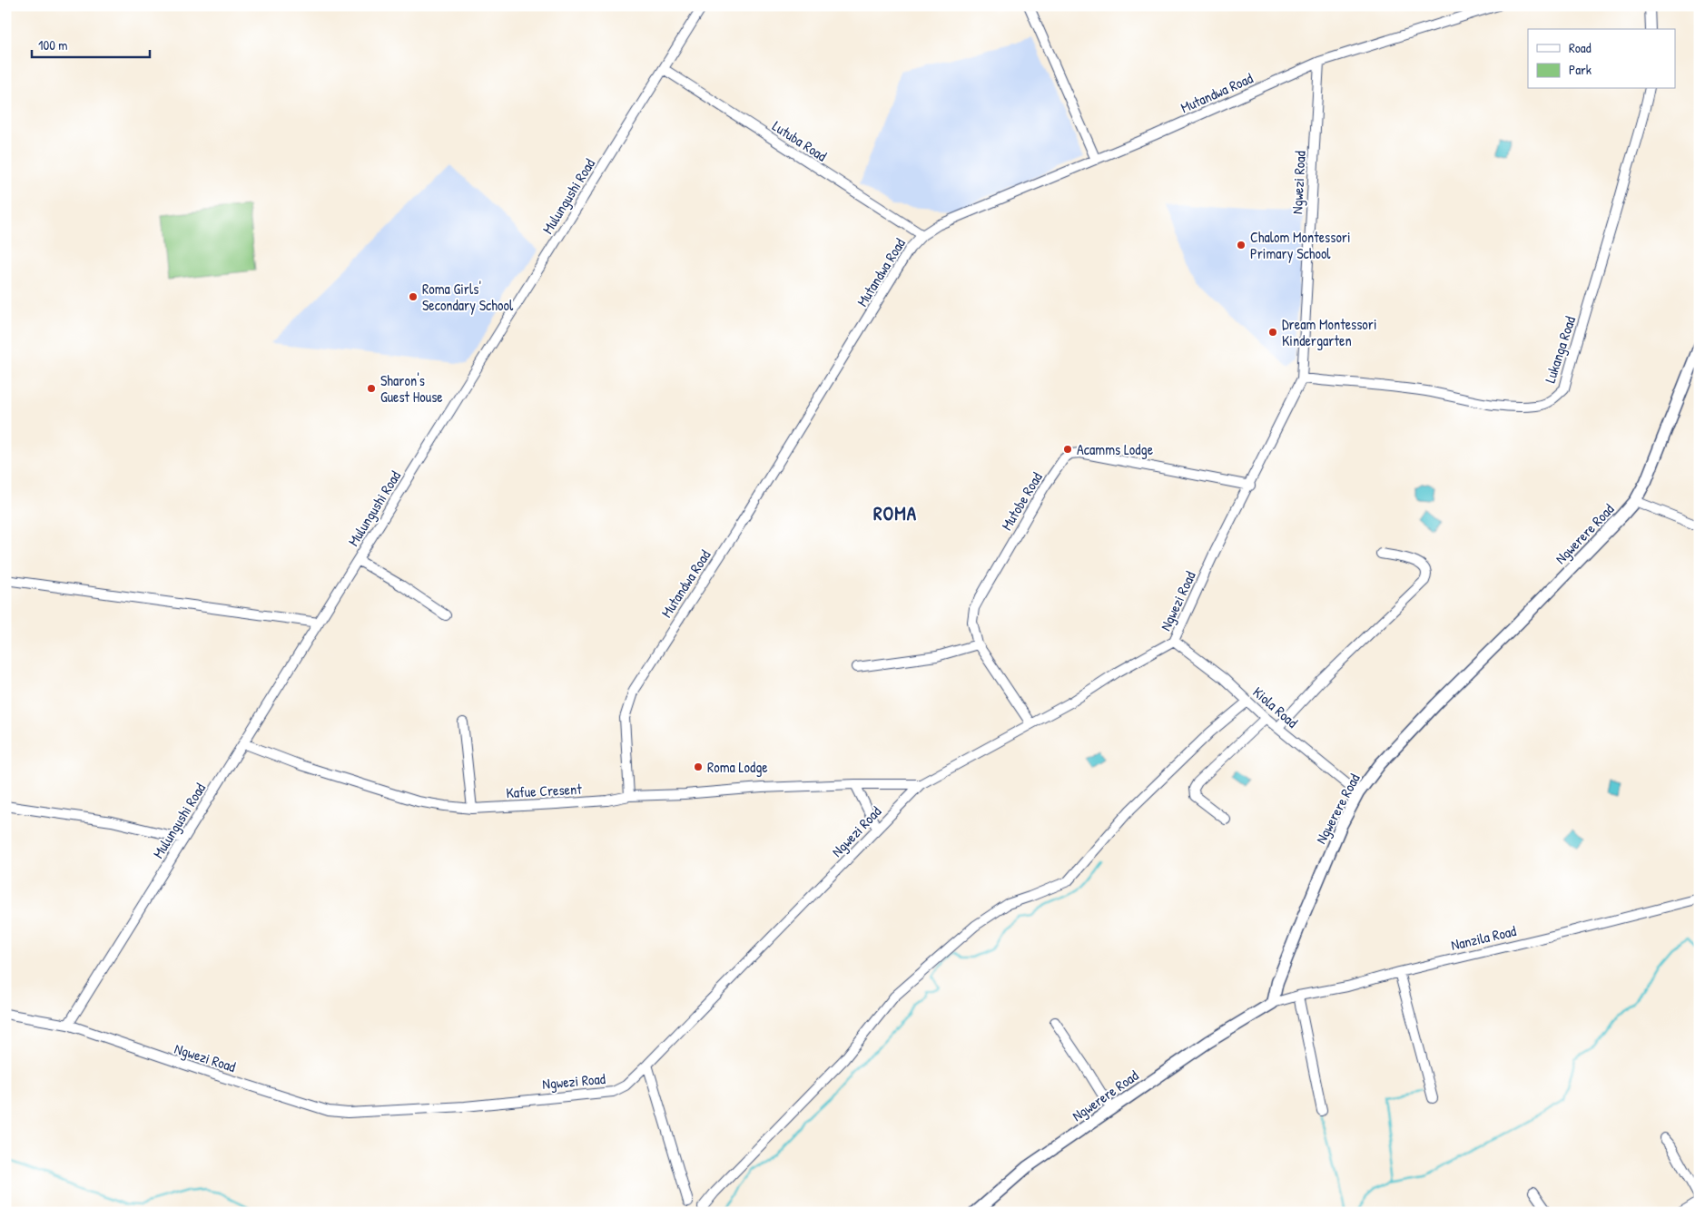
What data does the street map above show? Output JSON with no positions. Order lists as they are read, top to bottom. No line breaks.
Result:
{"streets":{"street":["Mutandwa Road","Lutuba Road","Ngwezi Road","Mulungushi Road","Lukanga Road","Mutobe Road","Ngwerere Road","Kiola Road","Kafue Cresent","Nanzila Road"]},"crossings":[["Mutandwa Road","Lutuba Road"],["Mutandwa Road","Ngwezi Road"],["Mutandwa Road","Kafue Cresent"],["Lutuba Road","Mulungushi Road"],["Ngwezi Road","Mulungushi Road"],["Ngwezi Road","Lukanga Road"],["Ngwezi Road","Mutobe Road"],["Ngwezi Road","Kiola Road"],["Ngwezi Road","Kafue Cresent"],["Mulungushi Road","Kafue Cresent"],["Ngwerere Road","Kiola Road"],["Ngwerere Road","Nanzila Road"]],"districts":["ROMA"],"places":["Chalom Montessori Primary School","Roma Girls' Secondary School","Dream Montessori Kindergarten","Sharon's Guest House","Acamms Lodge","Roma Lodge"],"legend":["Road","Park"],"scale_bar":"100 m"}
